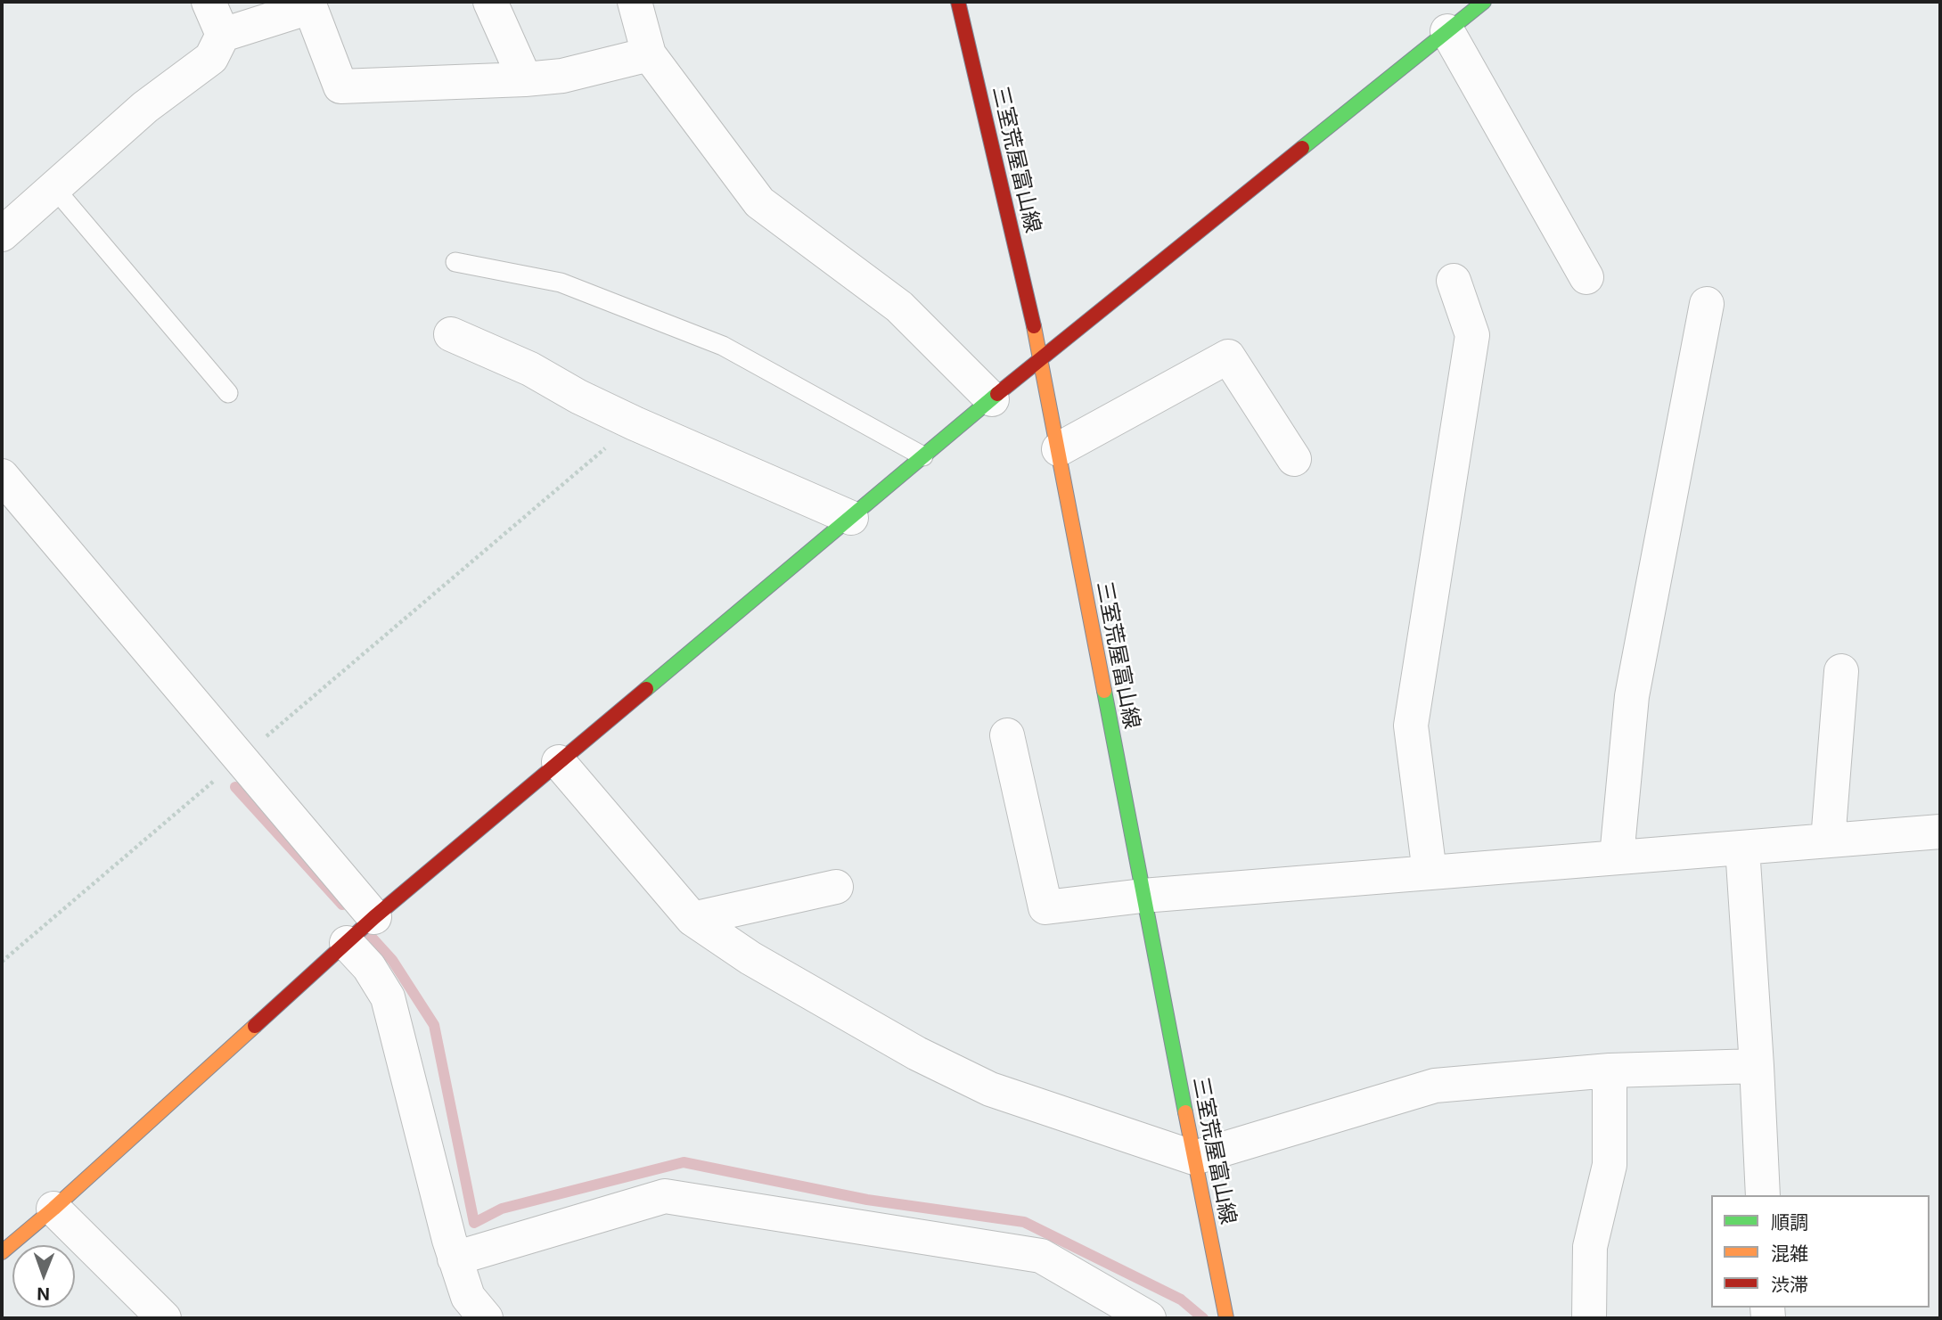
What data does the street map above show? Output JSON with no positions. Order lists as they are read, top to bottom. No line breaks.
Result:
{"streets":{"street":["三室荒屋富山線"]},"legend":["順調","混雑","渋滞"],"north":"bottom"}
